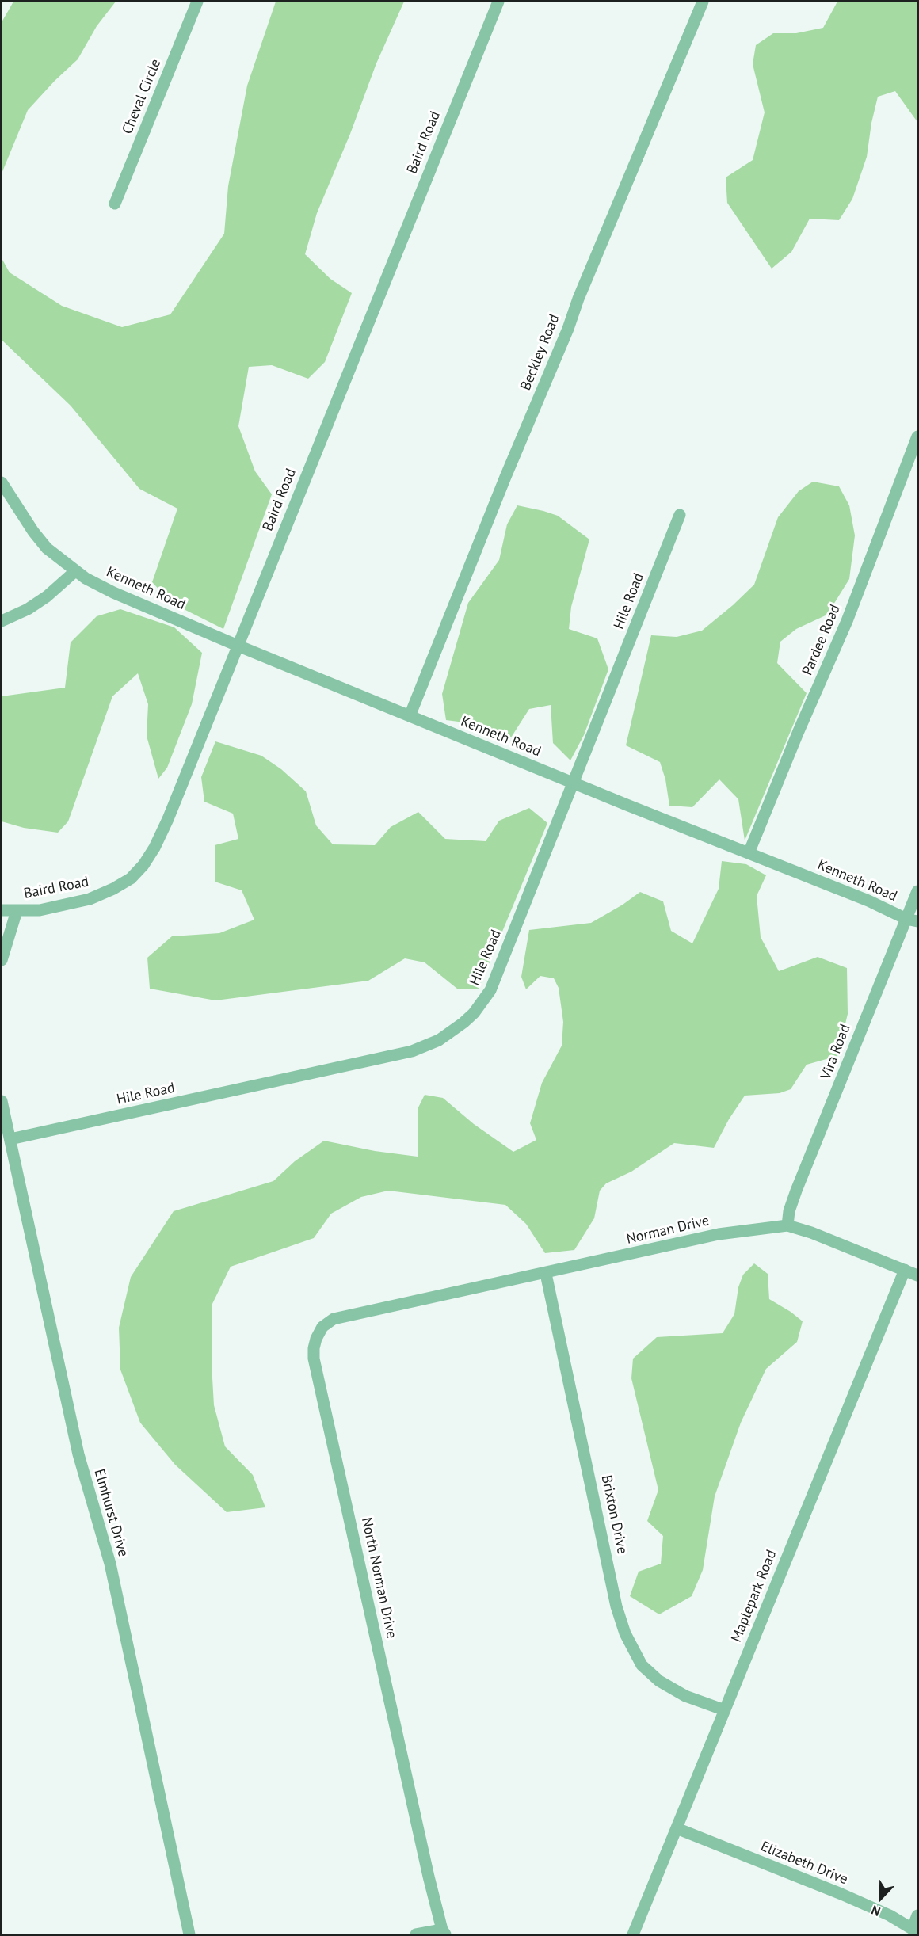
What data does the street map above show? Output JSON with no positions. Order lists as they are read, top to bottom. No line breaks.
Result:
{"streets":{"street":["Cheval Circle","Baird Road","Beckley Road","Kenneth Road","Hile Road","Pardee Road","Vira Road","Norman Drive","Elmhurst Drive","Brixton Drive","North Norman Drive","Maplepark Road","Elizabeth Drive"]},"crossings":[["Baird Road","Kenneth Road"],["Beckley Road","Kenneth Road"],["Kenneth Road","Hile Road"],["Kenneth Road","Pardee Road"],["Kenneth Road","Vira Road"],["Hile Road","Elmhurst Drive"],["Vira Road","Norman Drive"],["Norman Drive","Brixton Drive"],["Norman Drive","North Norman Drive"],["Norman Drive","Maplepark Road"],["Brixton Drive","Maplepark Road"],["Maplepark Road","Elizabeth Drive"]],"north":"bottom"}
